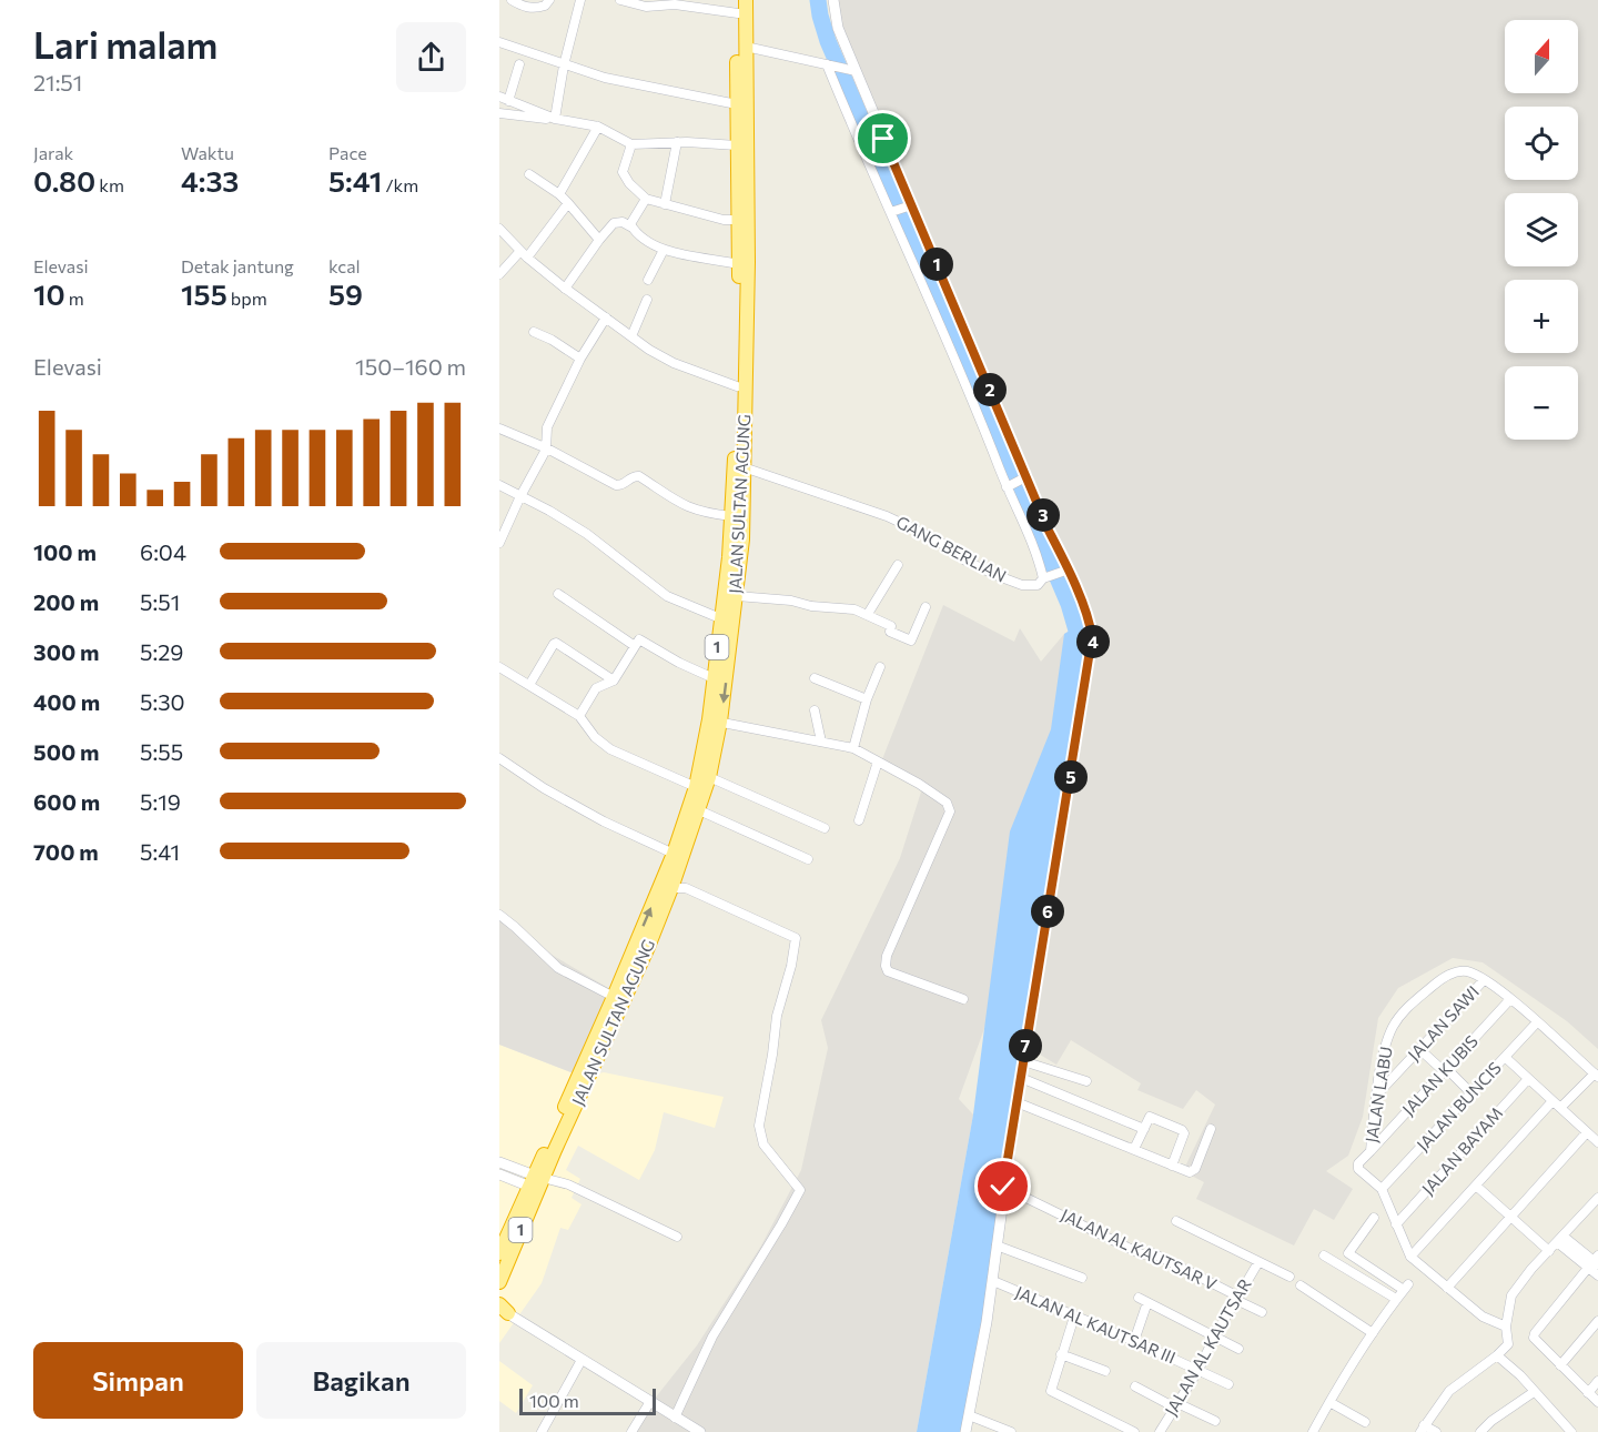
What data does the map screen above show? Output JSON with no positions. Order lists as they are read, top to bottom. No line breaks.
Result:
{"streets":{"highway":["JALAN SULTAN AGUNG","1"],"street":["GANG BERLIAN","JALAN SAWI","JALAN KUBIS","JALAN LABU","JALAN BUNCIS","JALAN BAYAM","JALAN AL KAUTSAR V","JALAN AL KAUTSAR III","JALAN AL KAUTSAR"]},"crossings":[["JALAN SULTAN AGUNG","GANG BERLIAN"],["JALAN SAWI","JALAN LABU"],["JALAN KUBIS","JALAN LABU"],["JALAN LABU","JALAN BUNCIS"],["JALAN LABU","JALAN BAYAM"],["JALAN AL KAUTSAR V","JALAN AL KAUTSAR"],["JALAN AL KAUTSAR III","JALAN AL KAUTSAR"]],"scale_bar":"100 m","north":"top","page":{"heading":["Lari malam","21:51"],"map_buttons":["+","−"],"stats":[["Jarak","0.80 km"],["Waktu","4:33"],["Pace","5:41 /km"],["Elevasi","10 m"],["Detak jantung","155 bpm"],["kcal","59"]],"pins":["1","2","3","4","5","6","7"],"chart":["Elevasi","150–160 m"],"list":[{"name":"100 m","note":"6:04"},{"name":"200 m","note":"5:51"},{"name":"300 m","note":"5:29"},{"name":"400 m","note":"5:30"},{"name":"500 m","note":"5:55"},{"name":"600 m","note":"5:19"},{"name":"700 m","note":"5:41"}],"buttons":["Simpan","Bagikan"],"scale":"100 m"}}
